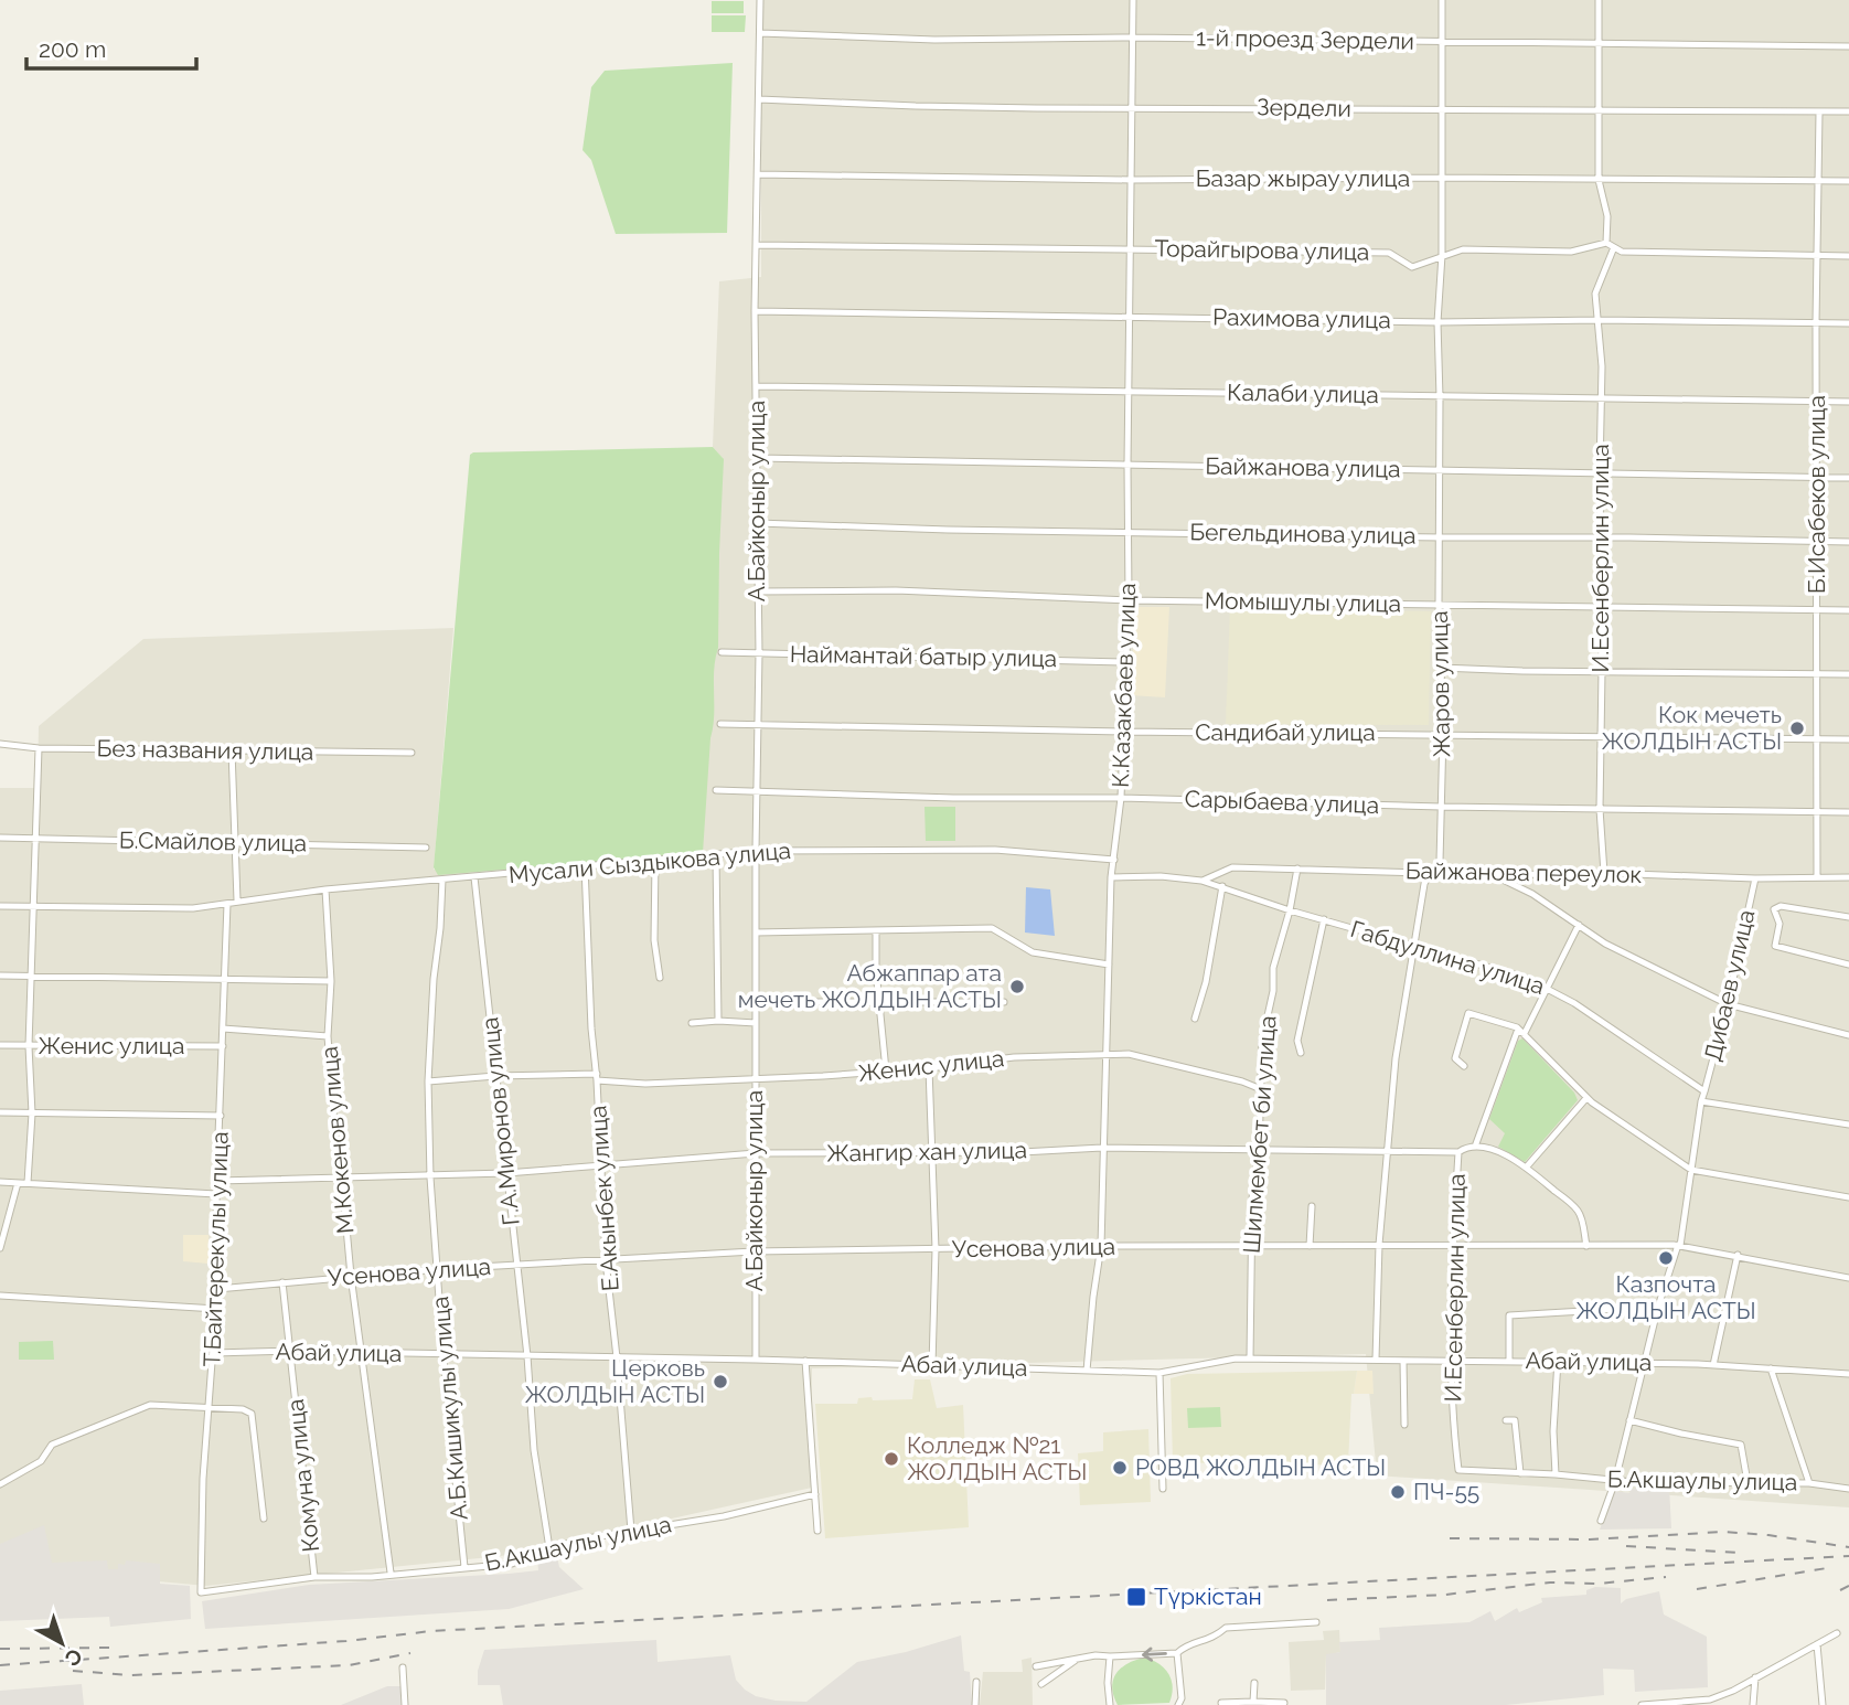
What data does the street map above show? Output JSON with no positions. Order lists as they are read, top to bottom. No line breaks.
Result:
{"streets":{"street":["1-й проезд Зердели","Зердели","Базар жырау улица","Торайгырова улица","Рахимова улица","Калаби улица","Байжанова улица","Б.Исабеков улица","А.Байконыр улица","Бегельдинова улица","И.Есенберлин улица","Момышулы улица","Наймантай батыр улица","Жаров улица","К.Казакбаев улица","Сандибай улица","Без названия улица","Сарыбаева улица","Б.Смайлов улица","Мусали Сыздыкова улица","Байжанова переулок","Габдуллина улица","Дибаев улица","Женис улица","Г.А.Миронов улица","Шилмембет би улица","М.Кокенов улица","Жангир хан улица","Е.Акынбек улица","Усенова улица","Т.Байтерекулы улица","Абай улица","А.Б.Кишикулы улица","Комуна улица","Б.Акшаулы улица"]},"crossings":[["1-й проезд Зердели","А.Байконыр улица"],["1-й проезд Зердели","Жаров улица"],["1-й проезд Зердели","К.Казакбаев улица"],["Зердели","Б.Исабеков улица"],["Зердели","А.Байконыр улица"],["Зердели","Жаров улица"],["Зердели","К.Казакбаев улица"],["Базар жырау улица","Б.Исабеков улица"],["Базар жырау улица","А.Байконыр улица"],["Базар жырау улица","Жаров улица"],["Базар жырау улица","К.Казакбаев улица"],["Торайгырова улица","А.Байконыр улица"],["Торайгырова улица","Жаров улица"],["Торайгырова улица","К.Казакбаев улица"],["Рахимова улица","Б.Исабеков улица"],["Рахимова улица","А.Байконыр улица"],["Рахимова улица","И.Есенберлин улица"],["Рахимова улица","Жаров улица"],["Рахимова улица","К.Казакбаев улица"],["Калаби улица","Б.Исабеков улица"],["Калаби улица","А.Байконыр улица"],["Калаби улица","И.Есенберлин улица"],["Калаби улица","Жаров улица"],["Калаби улица","К.Казакбаев улица"],["Байжанова улица","Б.Исабеков улица"],["Байжанова улица","А.Байконыр улица"],["Байжанова улица","И.Есенберлин улица"],["Байжанова улица","Жаров улица"],["Байжанова улица","К.Казакбаев улица"],["Б.Исабеков улица","Бегельдинова улица"],["Б.Исабеков улица","Момышулы улица"],["Б.Исабеков улица","Сандибай улица"],["Б.Исабеков улица","Сарыбаева улица"],["Б.Исабеков улица","Байжанова переулок"],["А.Байконыр улица","Бегельдинова улица"],["А.Байконыр улица","Момышулы улица"],["А.Байконыр улица","Наймантай батыр улица"],["А.Байконыр улица","Сандибай улица"],["А.Байконыр улица","Сарыбаева улица"],["А.Байконыр улица","Мусали Сыздыкова улица"],["А.Байконыр улица","Женис улица"],["А.Байконыр улица","Жангир хан улица"],["А.Байконыр улица","Усенова улица"],["А.Байконыр улица","Абай улица"],["Бегельдинова улица","И.Есенберлин улица"],["Бегельдинова улица","Жаров улица"],["Бегельдинова улица","К.Казакбаев улица"],["И.Есенберлин улица","Момышулы улица"],["И.Есенберлин улица","Сандибай улица"],["И.Есенберлин улица","Сарыбаева улица"],["И.Есенберлин улица","Байжанова переулок"],["И.Есенберлин улица","Габдуллина улица"],["И.Есенберлин улица","Жангир хан улица"],["И.Есенберлин улица","Усенова улица"],["И.Есенберлин улица","Абай улица"],["И.Есенберлин улица","Б.Акшаулы улица"],["Момышулы улица","Жаров улица"],["Момышулы улица","К.Казакбаев улица"],["Наймантай батыр улица","К.Казакбаев улица"],["Жаров улица","Сандибай улица"],["Жаров улица","Сарыбаева улица"],["Жаров улица","Байжанова переулок"],["Жаров улица","Габдуллина улица"],["Жаров улица","Жангир хан улица"],["Жаров улица","Усенова улица"],["Жаров улица","Абай улица"],["К.Казакбаев улица","Сандибай улица"],["К.Казакбаев улица","Сарыбаева улица"],["К.Казакбаев улица","Мусали Сыздыкова улица"],["К.Казакбаев улица","Габдуллина улица"],["К.Казакбаев улица","Женис улица"],["К.Казакбаев улица","Жангир хан улица"],["К.Казакбаев улица","Усенова улица"],["К.Казакбаев улица","Абай улица"],["Мусали Сыздыкова улица","Г.А.Миронов улица"],["Мусали Сыздыкова улица","М.Кокенов улица"],["Мусали Сыздыкова улица","Е.Акынбек улица"],["Мусали Сыздыкова улица","Т.Байтерекулы улица"],["Мусали Сыздыкова улица","А.Б.Кишикулы улица"],["Байжанова переулок","Габдуллина улица"],["Байжанова переулок","Дибаев улица"],["Байжанова переулок","Шилмембет би улица"],["Габдуллина улица","Дибаев улица"],["Габдуллина улица","Шилмембет би улица"],["Женис улица","Г.А.Миронов улица"],["Женис улица","Шилмембет би улица"],["Женис улица","Е.Акынбек улица"],["Женис улица","Т.Байтерекулы улица"],["Женис улица","А.Б.Кишикулы улица"],["Г.А.Миронов улица","Жангир хан улица"],["Г.А.Миронов улица","Усенова улица"],["Г.А.Миронов улица","Абай улица"],["Г.А.Миронов улица","Б.Акшаулы улица"],["Шилмембет би улица","Жангир хан улица"],["Шилмембет би улица","Усенова улица"],["Шилмембет би улица","Абай улица"],["М.Кокенов улица","Жангир хан улица"],["М.Кокенов улица","Усенова улица"],["М.Кокенов улица","Абай улица"],["М.Кокенов улица","Б.Акшаулы улица"],["Жангир хан улица","Е.Акынбек улица"],["Жангир хан улица","Т.Байтерекулы улица"],["Жангир хан улица","А.Б.Кишикулы улица"],["Е.Акынбек улица","Усенова улица"],["Е.Акынбек улица","Абай улица"],["Е.Акынбек улица","Б.Акшаулы улица"],["Усенова улица","Т.Байтерекулы улица"],["Усенова улица","А.Б.Кишикулы улица"],["Усенова улица","Комуна улица"],["Т.Байтерекулы улица","Абай улица"],["Т.Байтерекулы улица","Б.Акшаулы улица"],["Абай улица","А.Б.Кишикулы улица"],["Абай улица","Комуна улица"],["А.Б.Кишикулы улица","Б.Акшаулы улица"],["Комуна улица","Б.Акшаулы улица"]],"places":{"other":["Кок мечеть ЖОЛДЫН АСТЫ","Абжаппар ата мечеть ЖОЛДЫН АСТЫ","Казпочта ЖОЛДЫН АСТЫ","Церковь ЖОЛДЫН АСТЫ","Колледж №21 ЖОЛДЫН АСТЫ","РОВД ЖОЛДЫН АСТЫ","ПЧ-55"],"transit":["Түркістан"]},"scale_bar":"200 m","north":"bottom right"}
